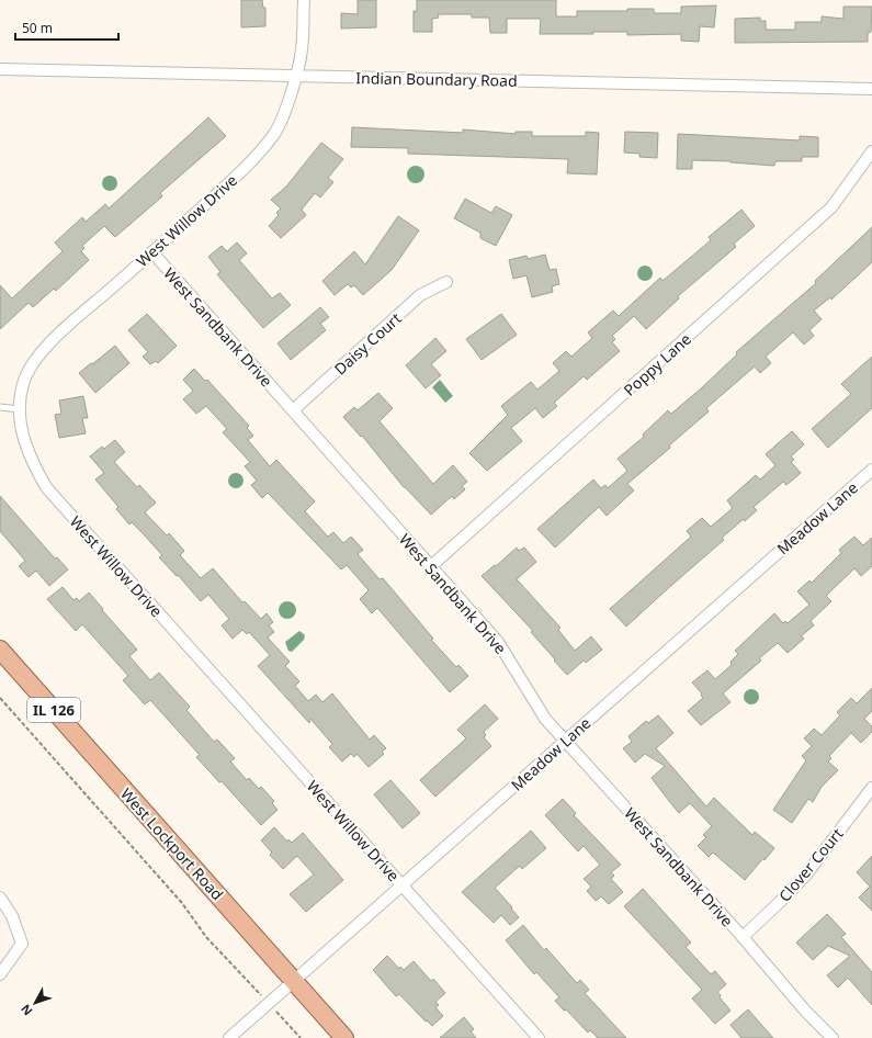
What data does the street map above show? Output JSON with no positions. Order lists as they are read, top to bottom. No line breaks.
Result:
{"streets":{"main road":["IL 126","West Lockport Road"],"street":["Indian Boundary Road","West Willow Drive","West Sandbank Drive","Daisy Court","Poppy Lane","Meadow Lane","Clover Court"]},"crossings":[["Indian Boundary Road","West Willow Drive"],["West Willow Drive","West Sandbank Drive"],["West Willow Drive","Meadow Lane"],["West Sandbank Drive","Daisy Court"],["West Sandbank Drive","Poppy Lane"],["West Sandbank Drive","Meadow Lane"],["West Sandbank Drive","Clover Court"],["Meadow Lane","West Lockport Road"]],"scale_bar":"50 m","north":"bottom left"}
